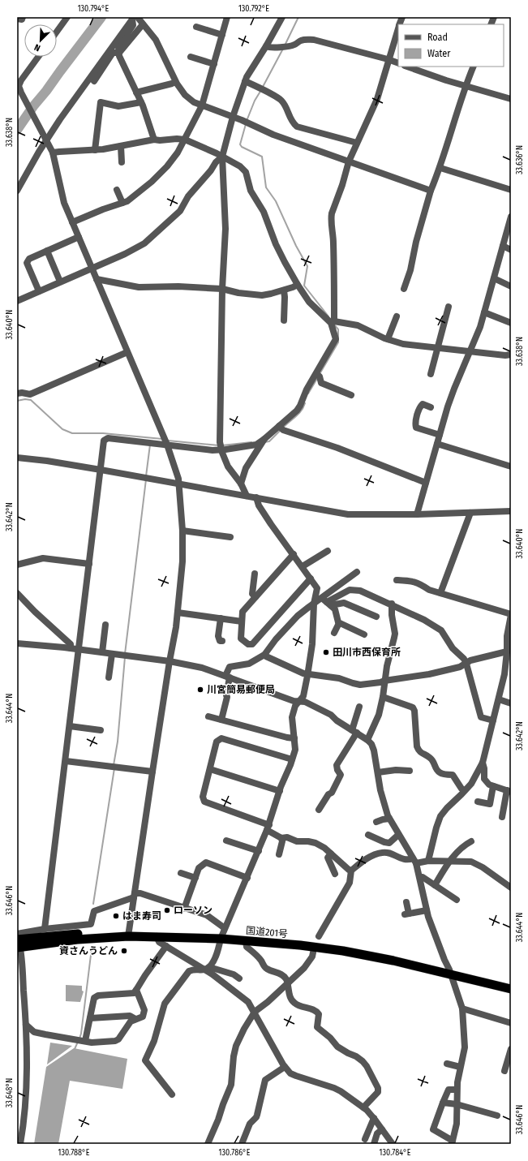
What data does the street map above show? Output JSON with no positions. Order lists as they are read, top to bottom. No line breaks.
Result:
{"streets":{"highway":["国道201号"]},"places":["田川市西保育所","川宮簡易郵便局","ローソン","はま寿司","資さんうどん"],"legend":["Road","Water"],"north":"bottom left","coordinates":["130.794°E","130.792°E","33.638°N","33.636°N","33.640°N","33.642°N","33.644°N","33.646°N","33.648°N","130.788°E","130.786°E","130.784°E"]}
